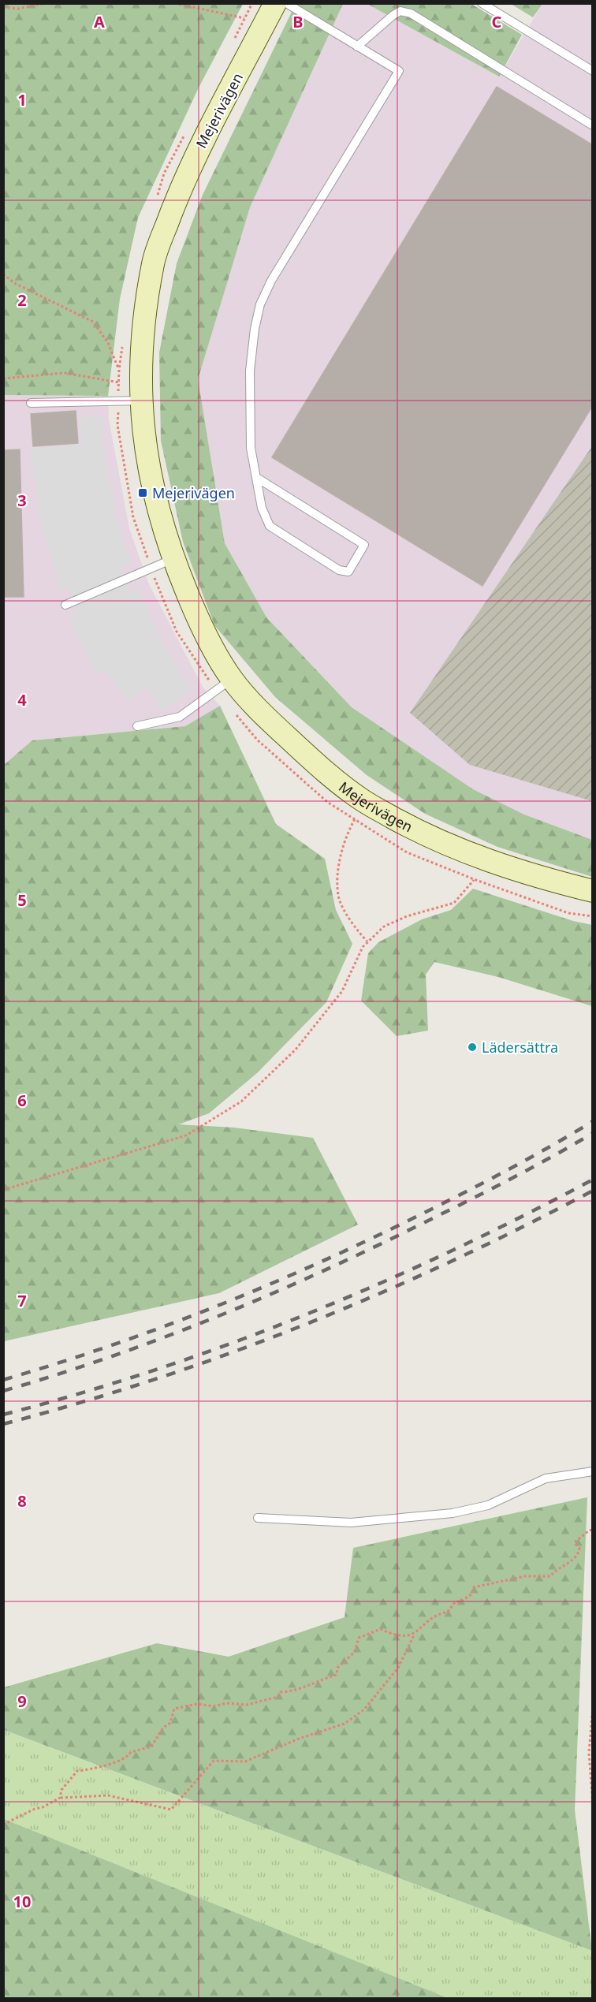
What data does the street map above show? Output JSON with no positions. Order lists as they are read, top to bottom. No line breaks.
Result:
{"streets":{"street":["Mejerivägen"]},"places":{"transit":["Mejerivägen"],"other":["Lädersättra"]},"grid":{"columns":["A","B","C"],"rows":["1","2","3","4","5","6","7","8","9","10"]}}
